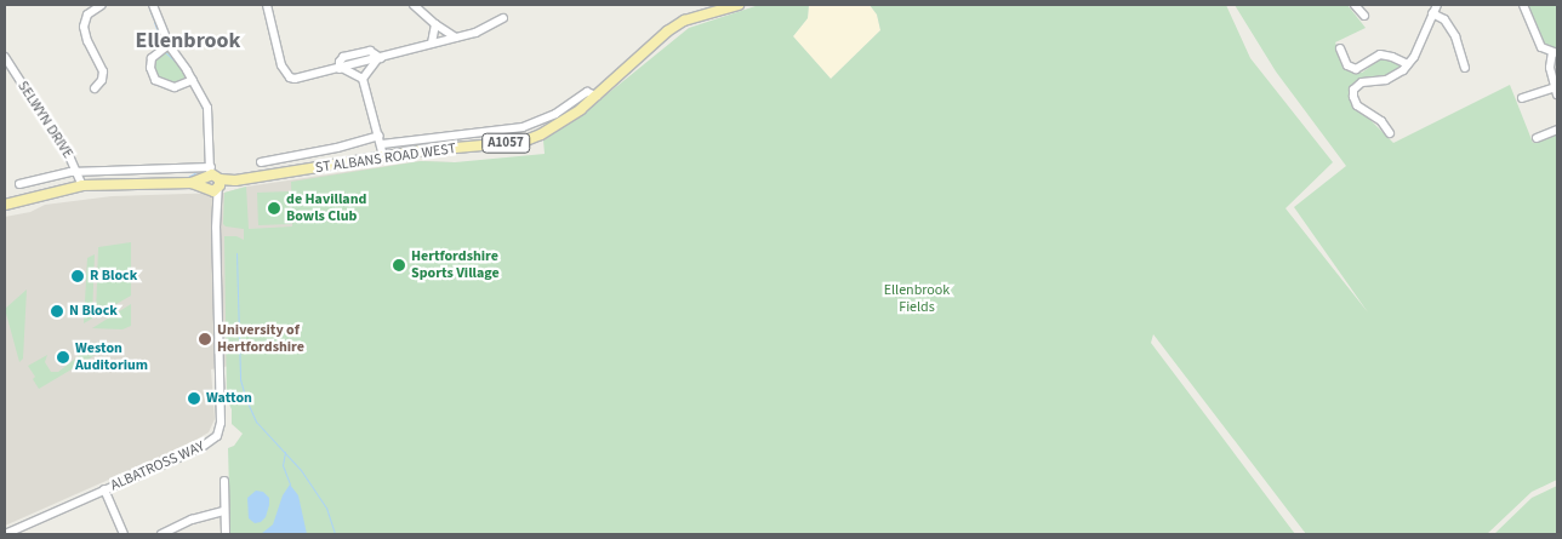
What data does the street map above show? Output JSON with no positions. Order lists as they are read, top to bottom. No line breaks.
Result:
{"streets":{"main road":["A1057","ST ALBANS ROAD WEST"],"street":["SELWYN DRIVE","ALBATROSS WAY"]},"crossings":[["SELWYN DRIVE","ST ALBANS ROAD WEST"],["ST ALBANS ROAD WEST","ALBATROSS WAY"]],"districts":["Ellenbrook"],"parks":["Ellenbrook Fields"],"places":["de Havilland Bowls Club","Hertfordshire Sports Village","R Block","N Block","University of Hertfordshire","Weston Auditorium","Watton"]}
